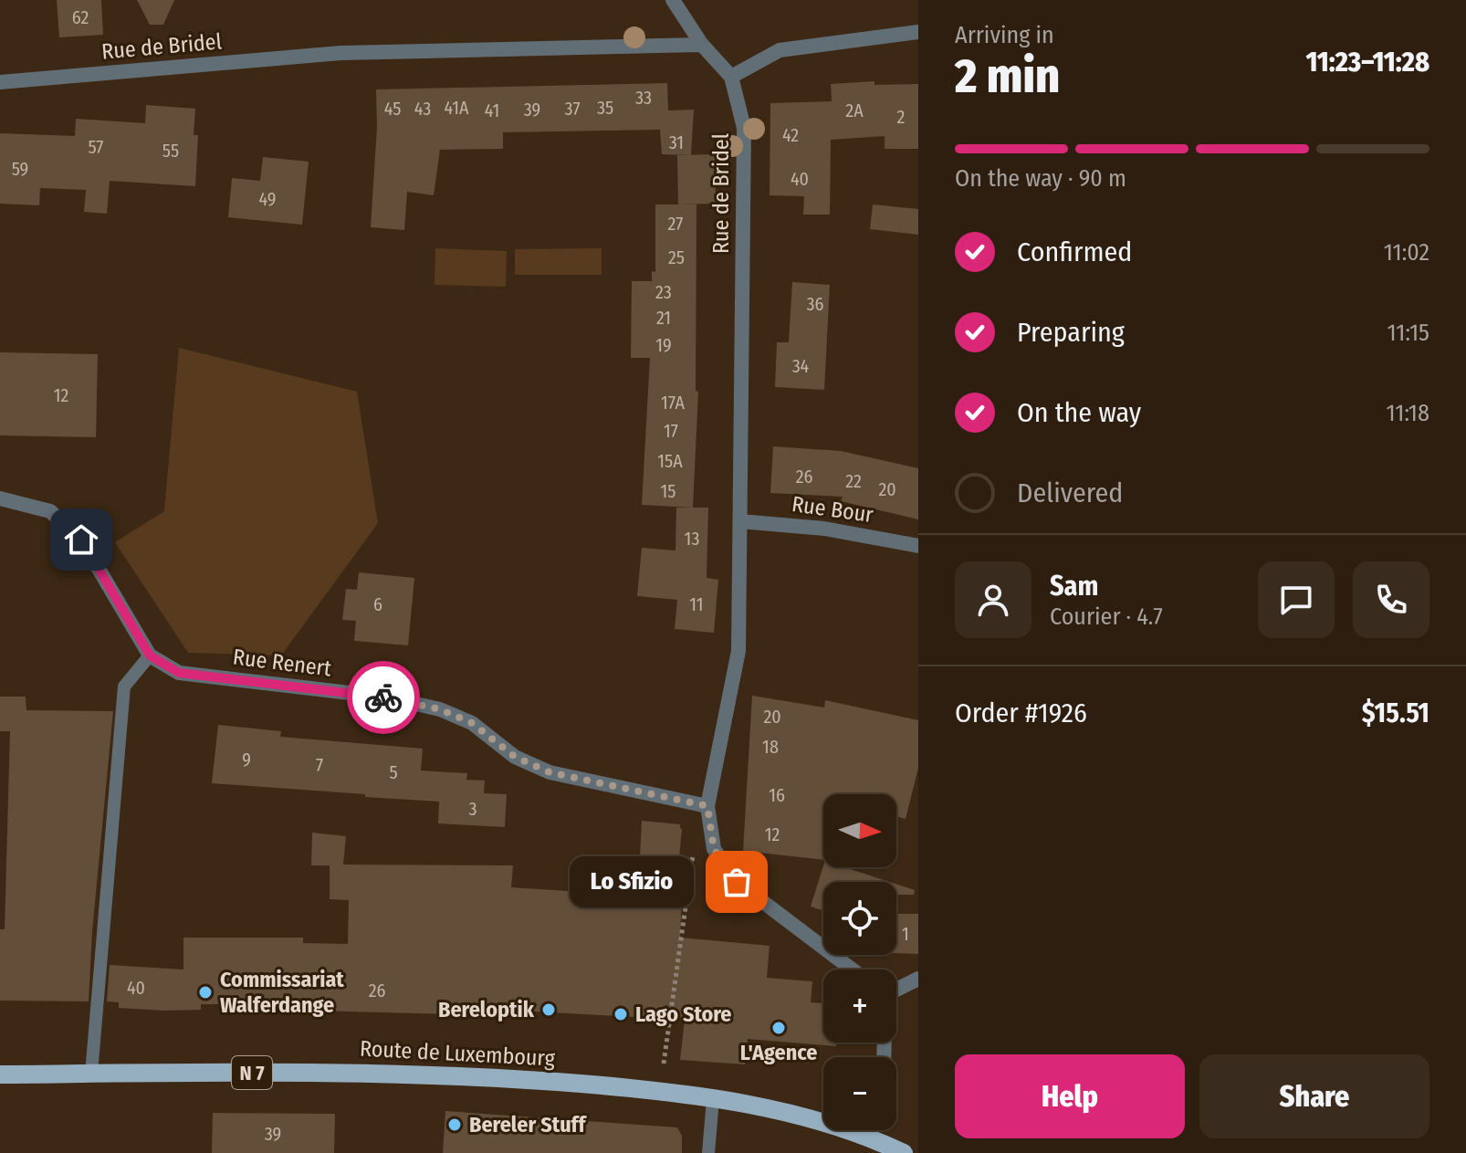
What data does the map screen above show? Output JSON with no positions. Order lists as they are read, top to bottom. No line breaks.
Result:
{"streets":{"main road":["Route de Luxembourg","N 7"],"street":["Rue de Bridel","Rue Bour","Rue Renert"]},"crossings":[["Rue de Bridel","Rue Bour"],["Rue de Bridel","Rue Renert"]],"places":["Lo Sfizio","Commissariat Walferdange","Bereloptik","Lago Store","L'Agence","Bereler Stuff"],"house_numbers":["62","33","41A","35","45","43","37","39","41","2A","2","42","31","57","55","59","40","49","27","25","23","36","21","19","34","12","17A","17","15A","26","22","20","15","13","6","11","20","18","9","7","5","16","3","12","1","40","26","39"],"north":"right","page":{"heading":["2 min","Arriving in","11:23–11:28"],"panel":["Sam","Courier · 4.7","Order #1926","$15.51"],"bar":"On the way · 90 m","list":[["Confirmed","11:02"],["Preparing","11:15"],["On the way","11:18"],"Delivered"],"map_buttons":["+","−"],"bubble":"Lo Sfizio","buttons":["Help","Share"]}}
